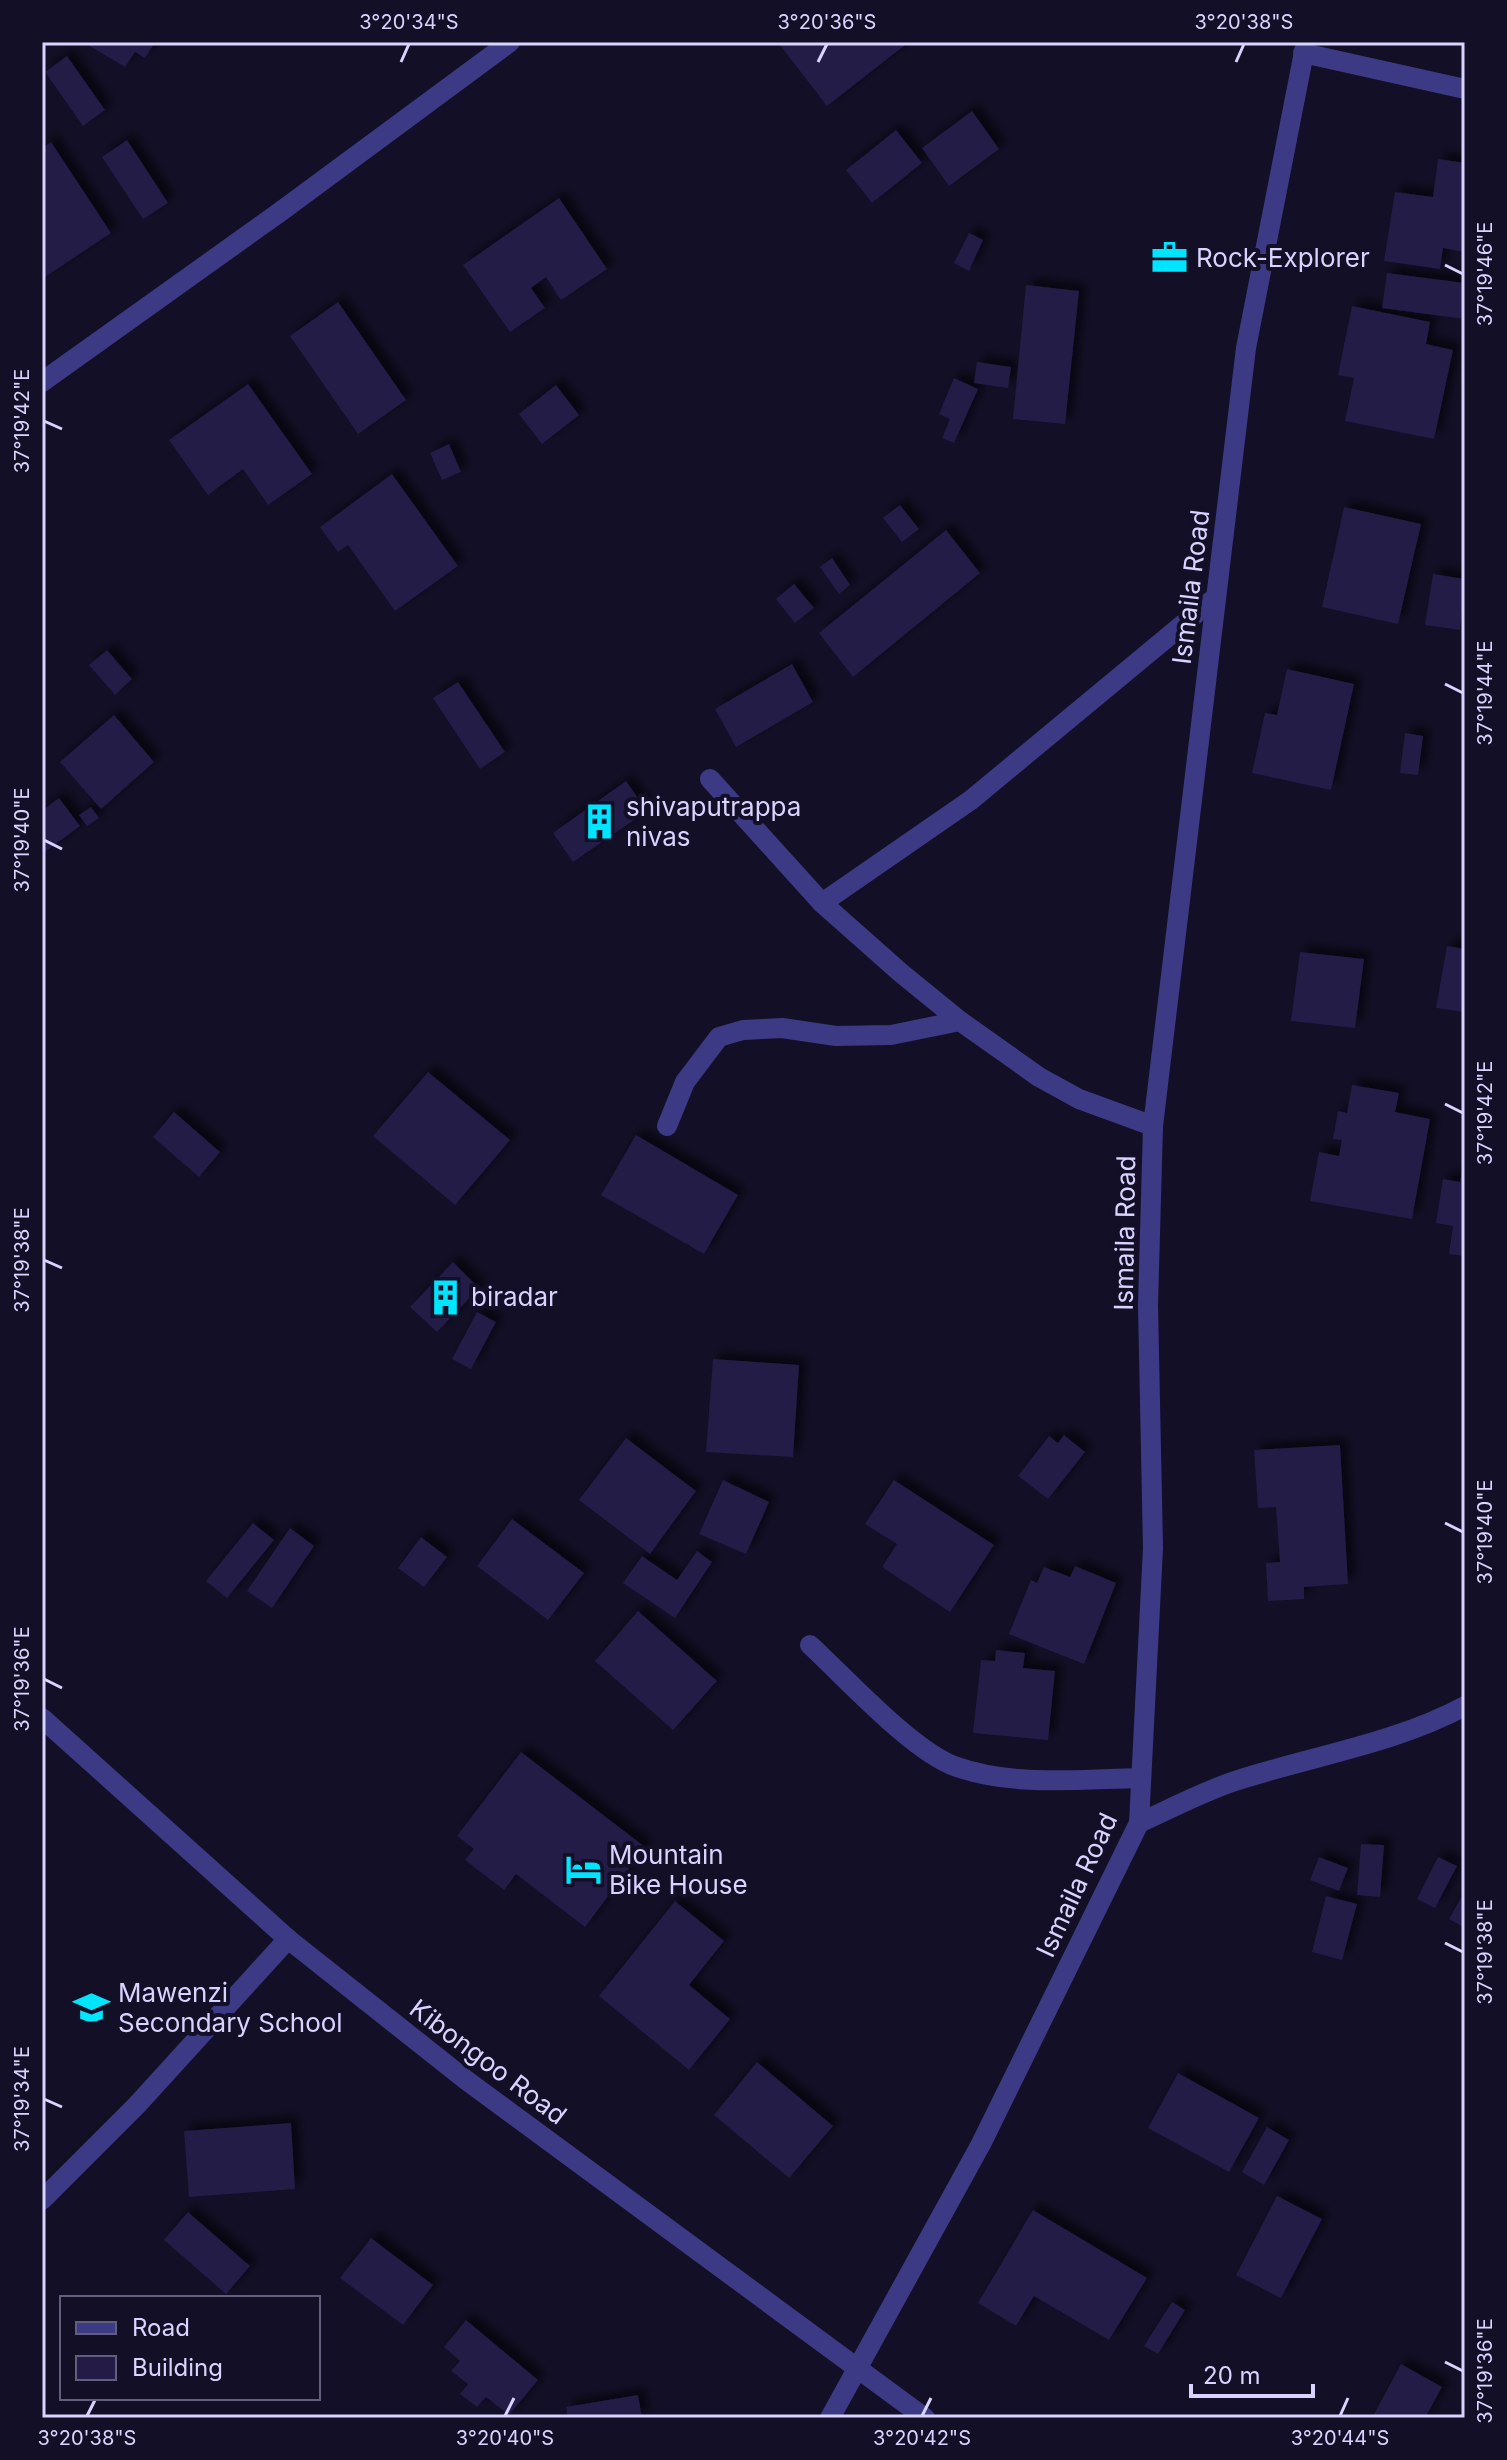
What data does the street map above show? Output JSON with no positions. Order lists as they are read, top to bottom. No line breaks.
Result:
{"streets":{"street":["Ismaila Road","Kibongoo Road"]},"crossings":[["Ismaila Road","Kibongoo Road"]],"places":{"office":["Rock-Explorer"],"building":["shivaputrappa nivas","biradar"],"hotel":["Mountain Bike House"],"school or university":["Mawenzi Secondary School"]},"legend":["Road","Building"],"scale_bar":"20 m","coordinates":["3°20'34\"S","3°20'36\"S","3°20'38\"S","37°19'46\"E","37°19'42\"E","37°19'44\"E","37°19'40\"E","37°19'38\"E","37°19'36\"E","37°19'34\"E","3°20'40\"S","3°20'42\"S","3°20'44\"S"]}
